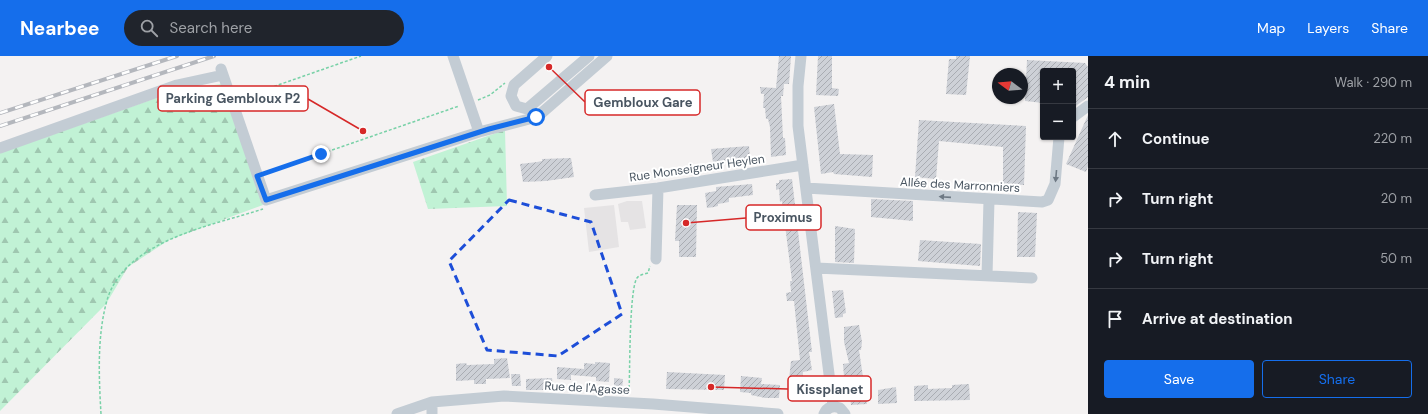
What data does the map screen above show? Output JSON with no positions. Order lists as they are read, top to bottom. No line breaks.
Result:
{"streets":{"street":["Rue Monseigneur Heylen","Allée des Marronniers","Rue de l'Agasse"]},"places":["Gembloux Gare","Parking Gembloux P2","Proximus","Kissplanet"],"north":"left","page":{"header":"Nearbee","search":"Search here","nav":["Map","Layers","Share"],"heading":["4 min","Walk · 290 m"],"map_buttons":["+","−"],"list":[["Continue","220 m"],["Turn right","20 m"],["Turn right","50 m"],"Arrive at destination"],"buttons":["Save","Share"]}}
